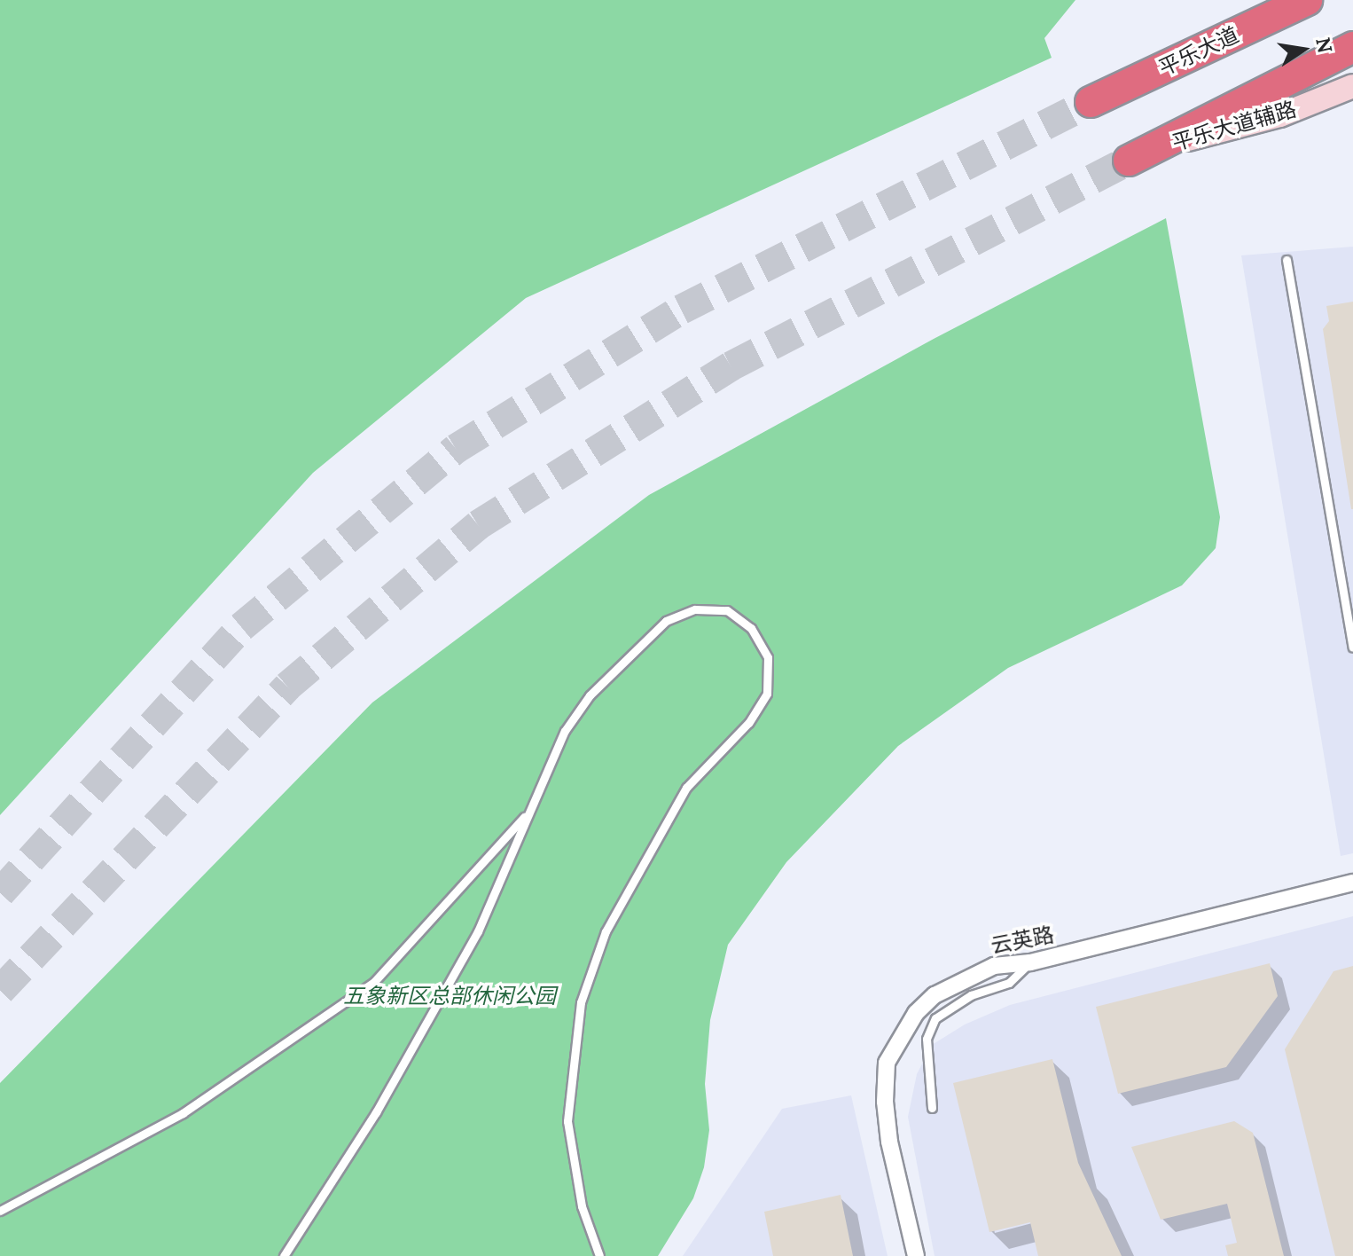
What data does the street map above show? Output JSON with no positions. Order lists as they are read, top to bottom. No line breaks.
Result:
{"streets":{"highway":["平乐大道"],"street":["平乐大道辅路","云英路"]},"parks":["五象新区总部休闲公园"],"north":"right"}
